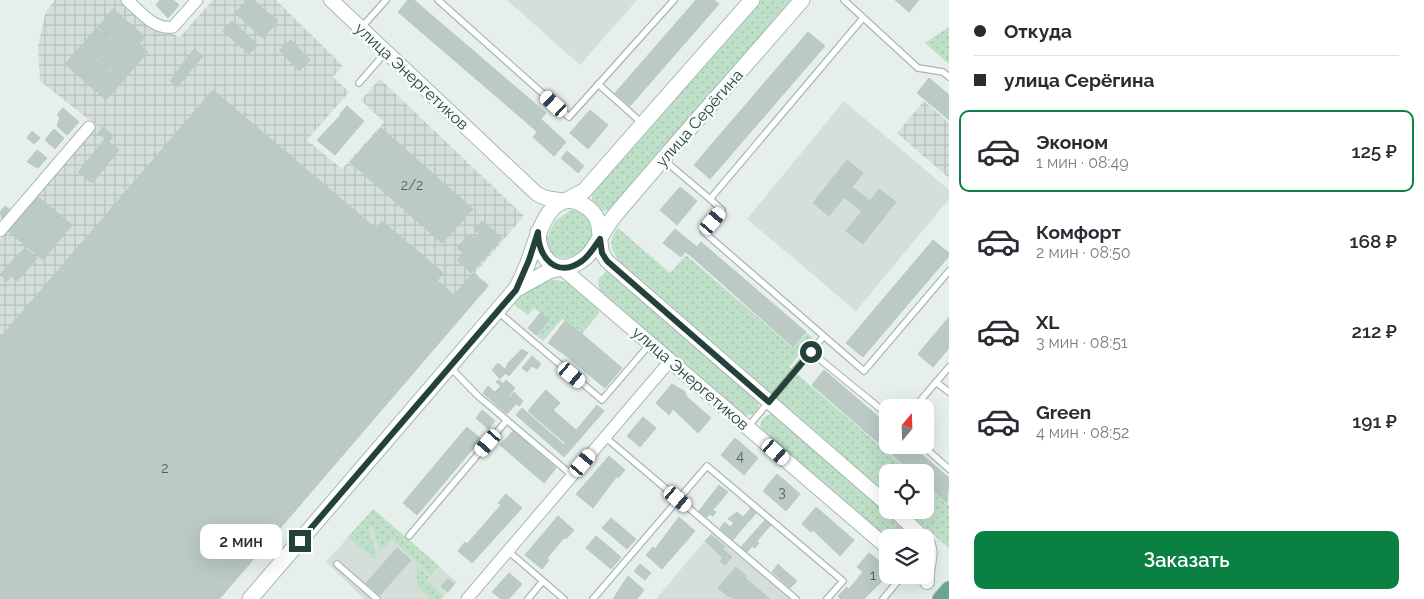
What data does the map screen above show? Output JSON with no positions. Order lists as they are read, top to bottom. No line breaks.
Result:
{"streets":{"main road":["улица Серёгина"],"street":["улица Энергетиков"]},"crossings":[["улица Энергетиков","улица Серёгина"]],"house_numbers":["2/2","4","2","3","1"],"north":"top","page":{"banner":["Откуда","улица Серёгина"],"list":[{"name":"Эконом","note":"1 мин · 08:49","value":"125 ₽"},{"name":"Комфорт","note":"2 мин · 08:50","value":"168 ₽"},{"name":"XL","note":"3 мин · 08:51","value":"212 ₽"},{"name":"Green","note":"4 мин · 08:52","value":"191 ₽"}],"buttons":"Заказать","bubble":"2 мин"}}
